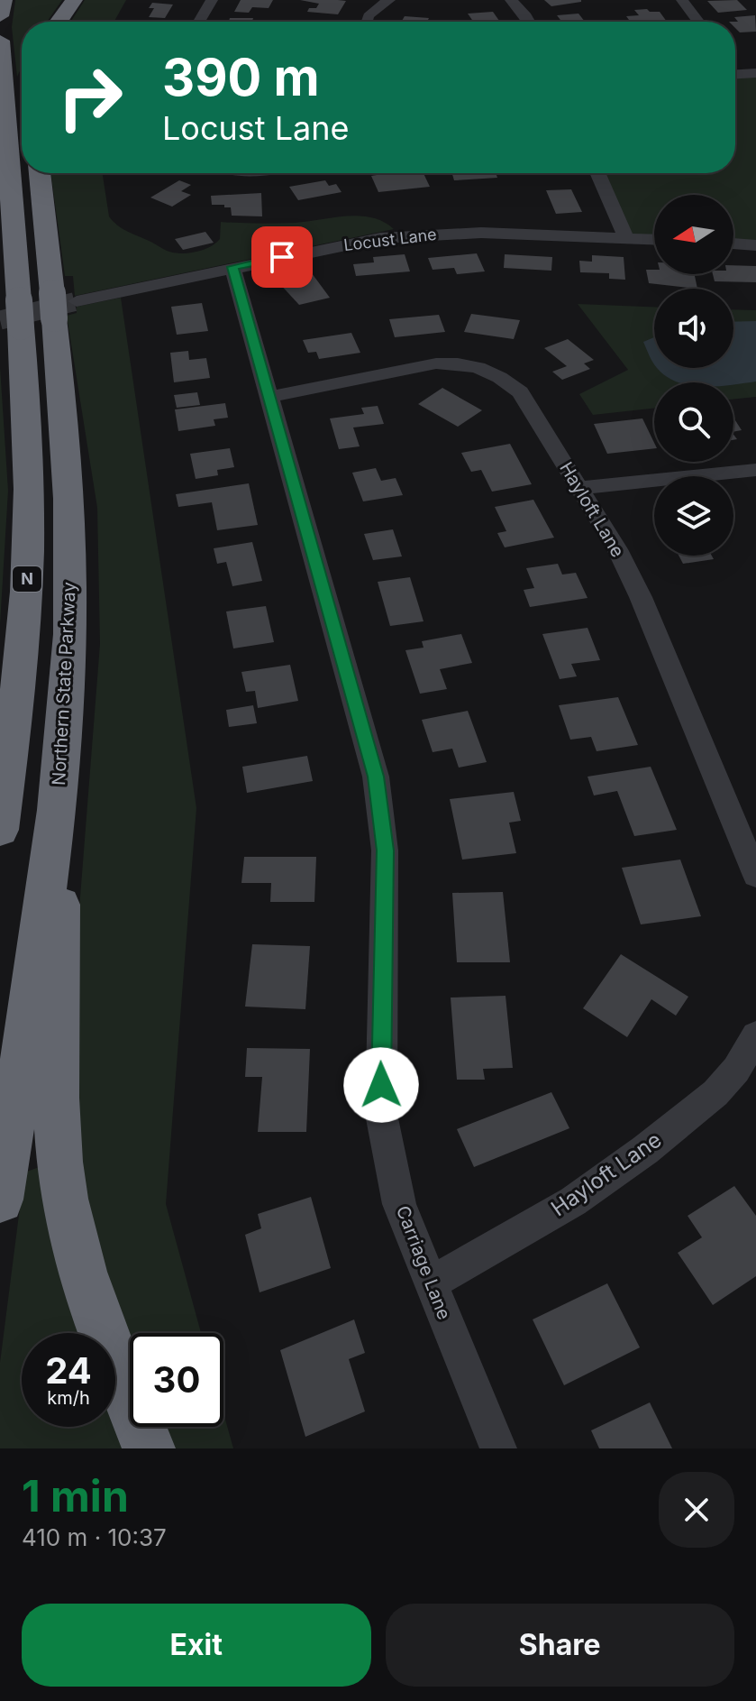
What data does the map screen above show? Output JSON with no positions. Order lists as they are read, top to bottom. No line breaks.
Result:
{"streets":{"highway":["N","Northern State Parkway"],"street":["Locust Lane","Hayloft Lane","Carriage Lane"]},"crossings":[["Locust Lane","Northern State Parkway"],["Locust Lane","Carriage Lane"],["Hayloft Lane","Carriage Lane"]],"north":"left","page":{"turn":["390 m","Locust Lane"],"speed":"24 km/h","limit":"30","heading":["1 min","410 m · 10:37"],"buttons":["Exit","Share"]}}
